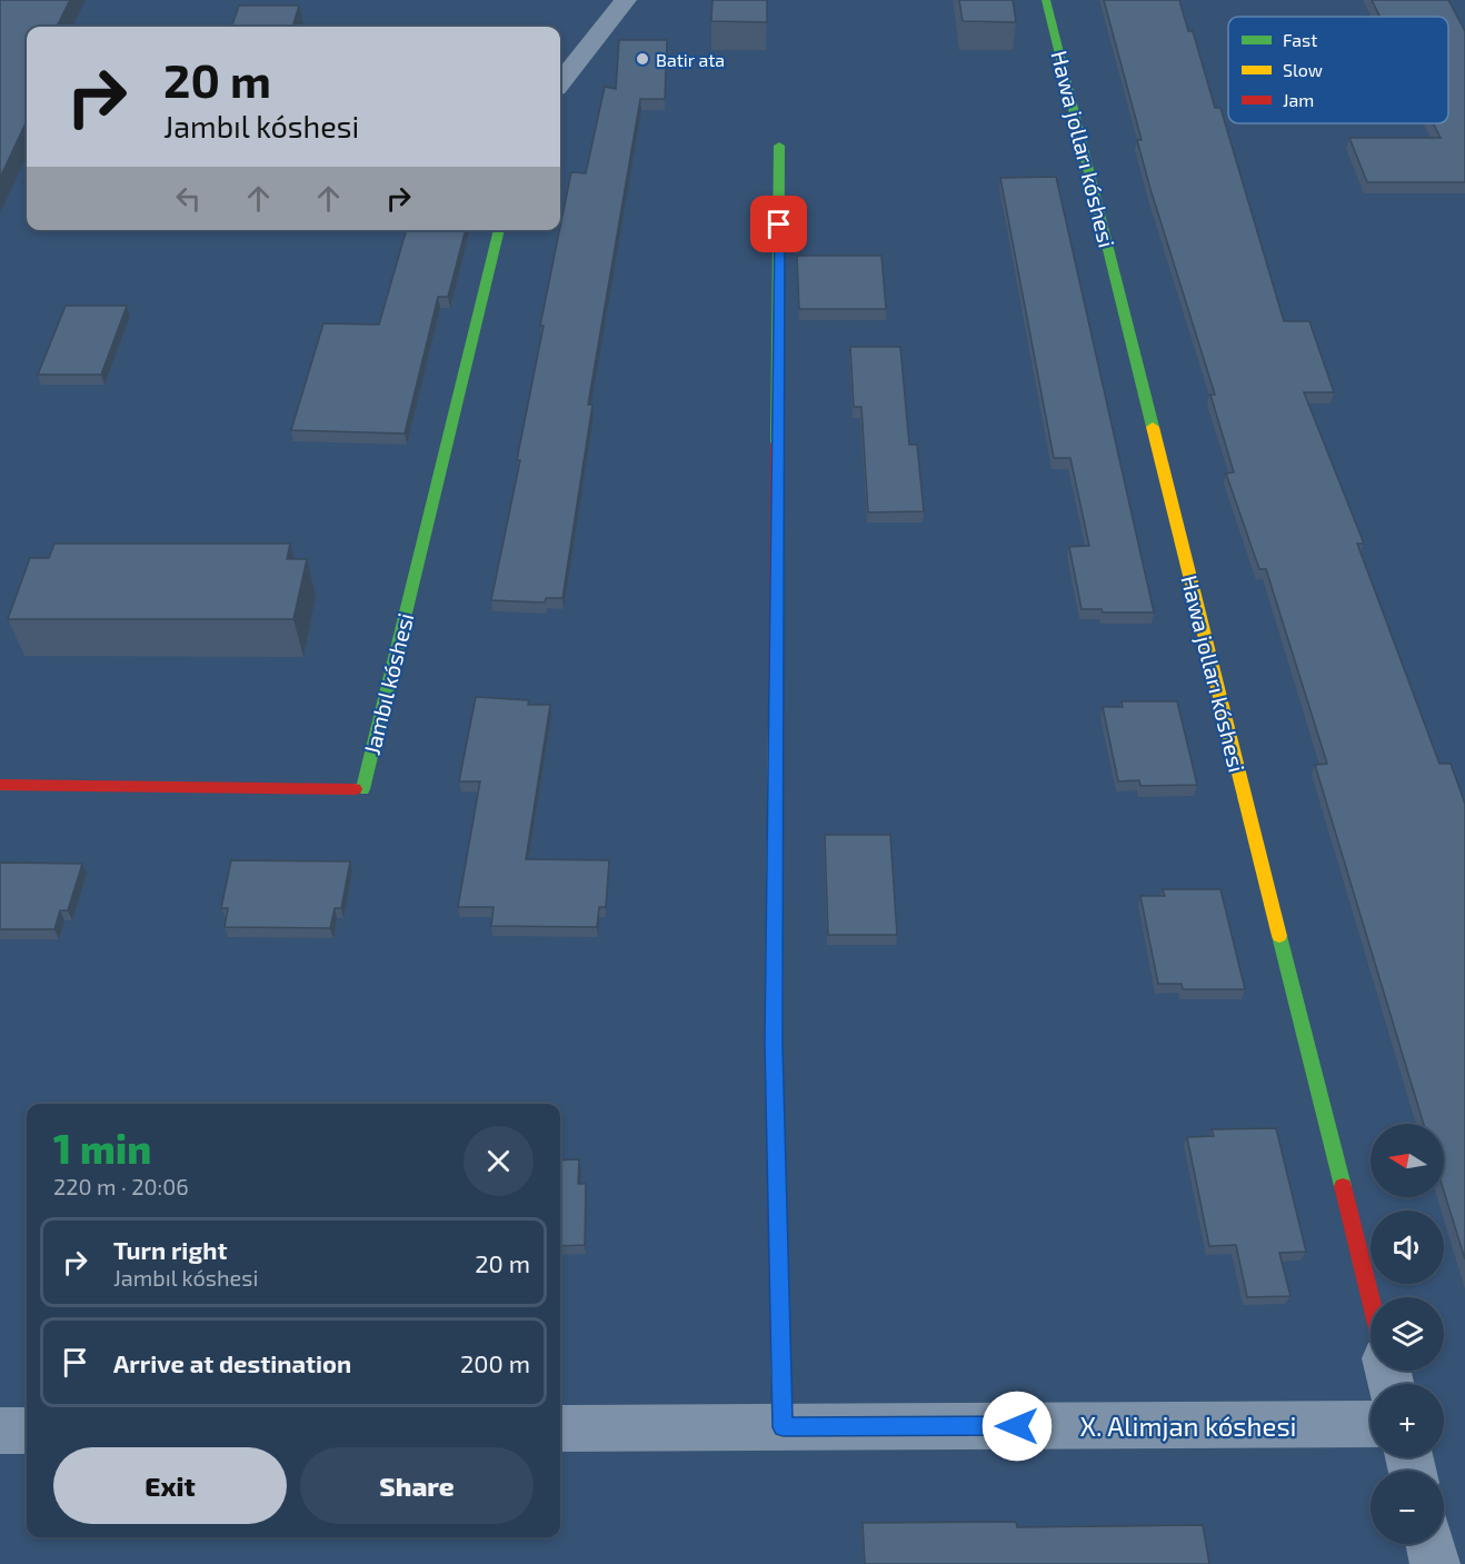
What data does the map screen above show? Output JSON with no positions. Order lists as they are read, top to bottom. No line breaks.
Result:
{"streets":{"street":["Hawa jolları kóshesi","Jambıl kóshesi","X. Alimjan kóshesi"]},"places":["Batir ata"],"legend":["Fast","Slow","Jam"],"north":"left","page":{"turn":["20 m","Jambıl kóshesi"],"heading":["1 min","220 m · 20:06"],"map_buttons":["+","−"],"list":[{"name":"Turn right","note":"Jambıl kóshesi","value":"20 m"},{"name":"Arrive at destination","value":"200 m"}],"buttons":["Exit","Share"]}}
